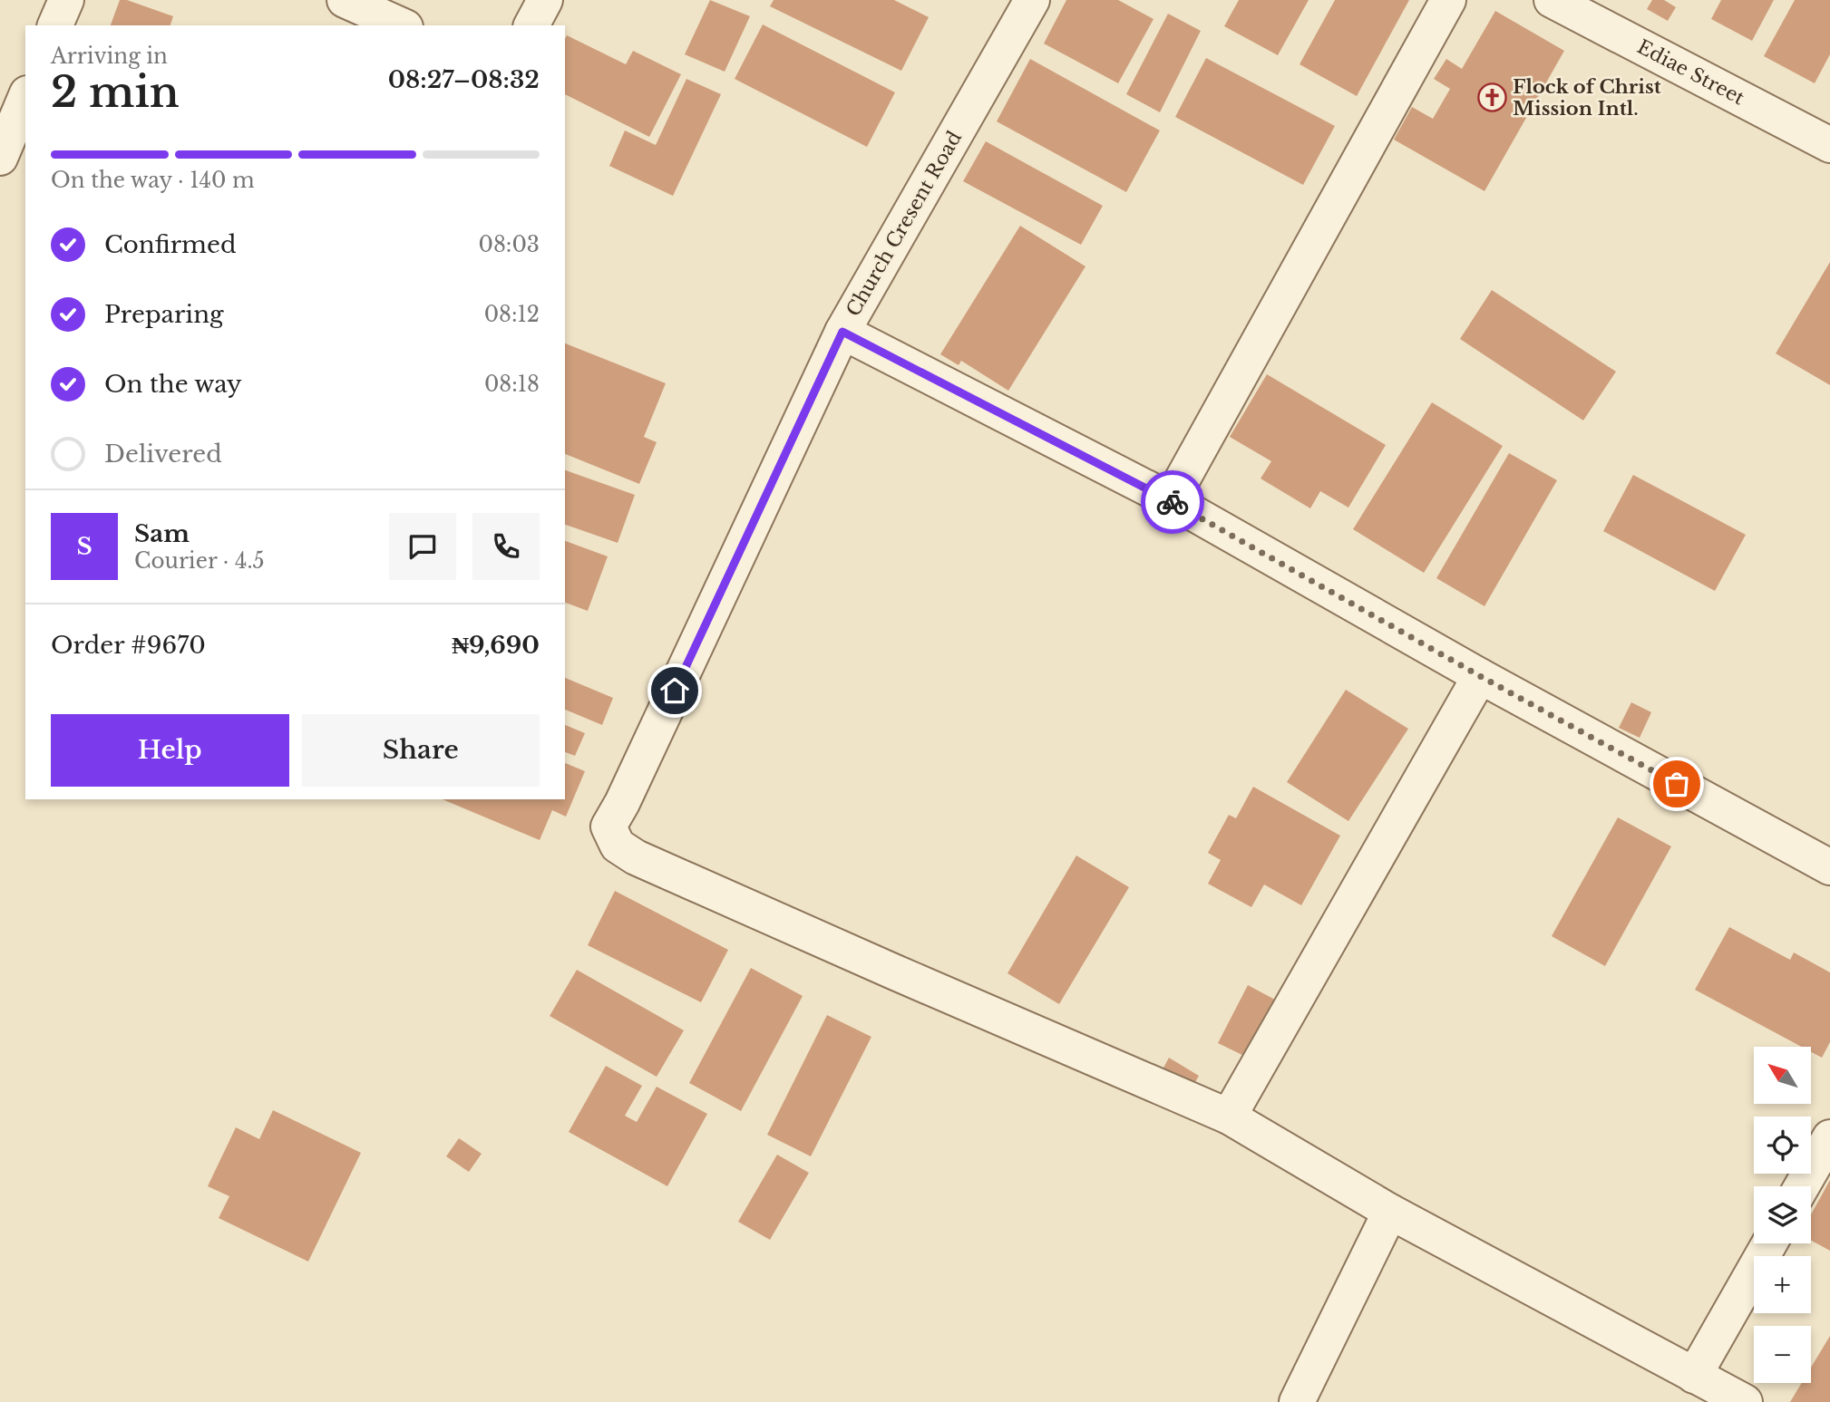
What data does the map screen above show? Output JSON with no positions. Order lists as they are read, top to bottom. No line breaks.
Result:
{"streets":{"street":["Ediae Street","Church Cresent Road"]},"places":{"church":["Flock of Christ Mission Intl."]},"north":"top left","page":{"heading":["2 min","Arriving in","08:27–08:32"],"panel":["Sam","Courier · 4.5","Order #9670","₦9,690"],"bar":"On the way · 140 m","list":[["Confirmed","08:03"],["Preparing","08:12"],["On the way","08:18"],"Delivered"],"round":"S","buttons":["Help","Share"],"map_buttons":["+","−"]}}
